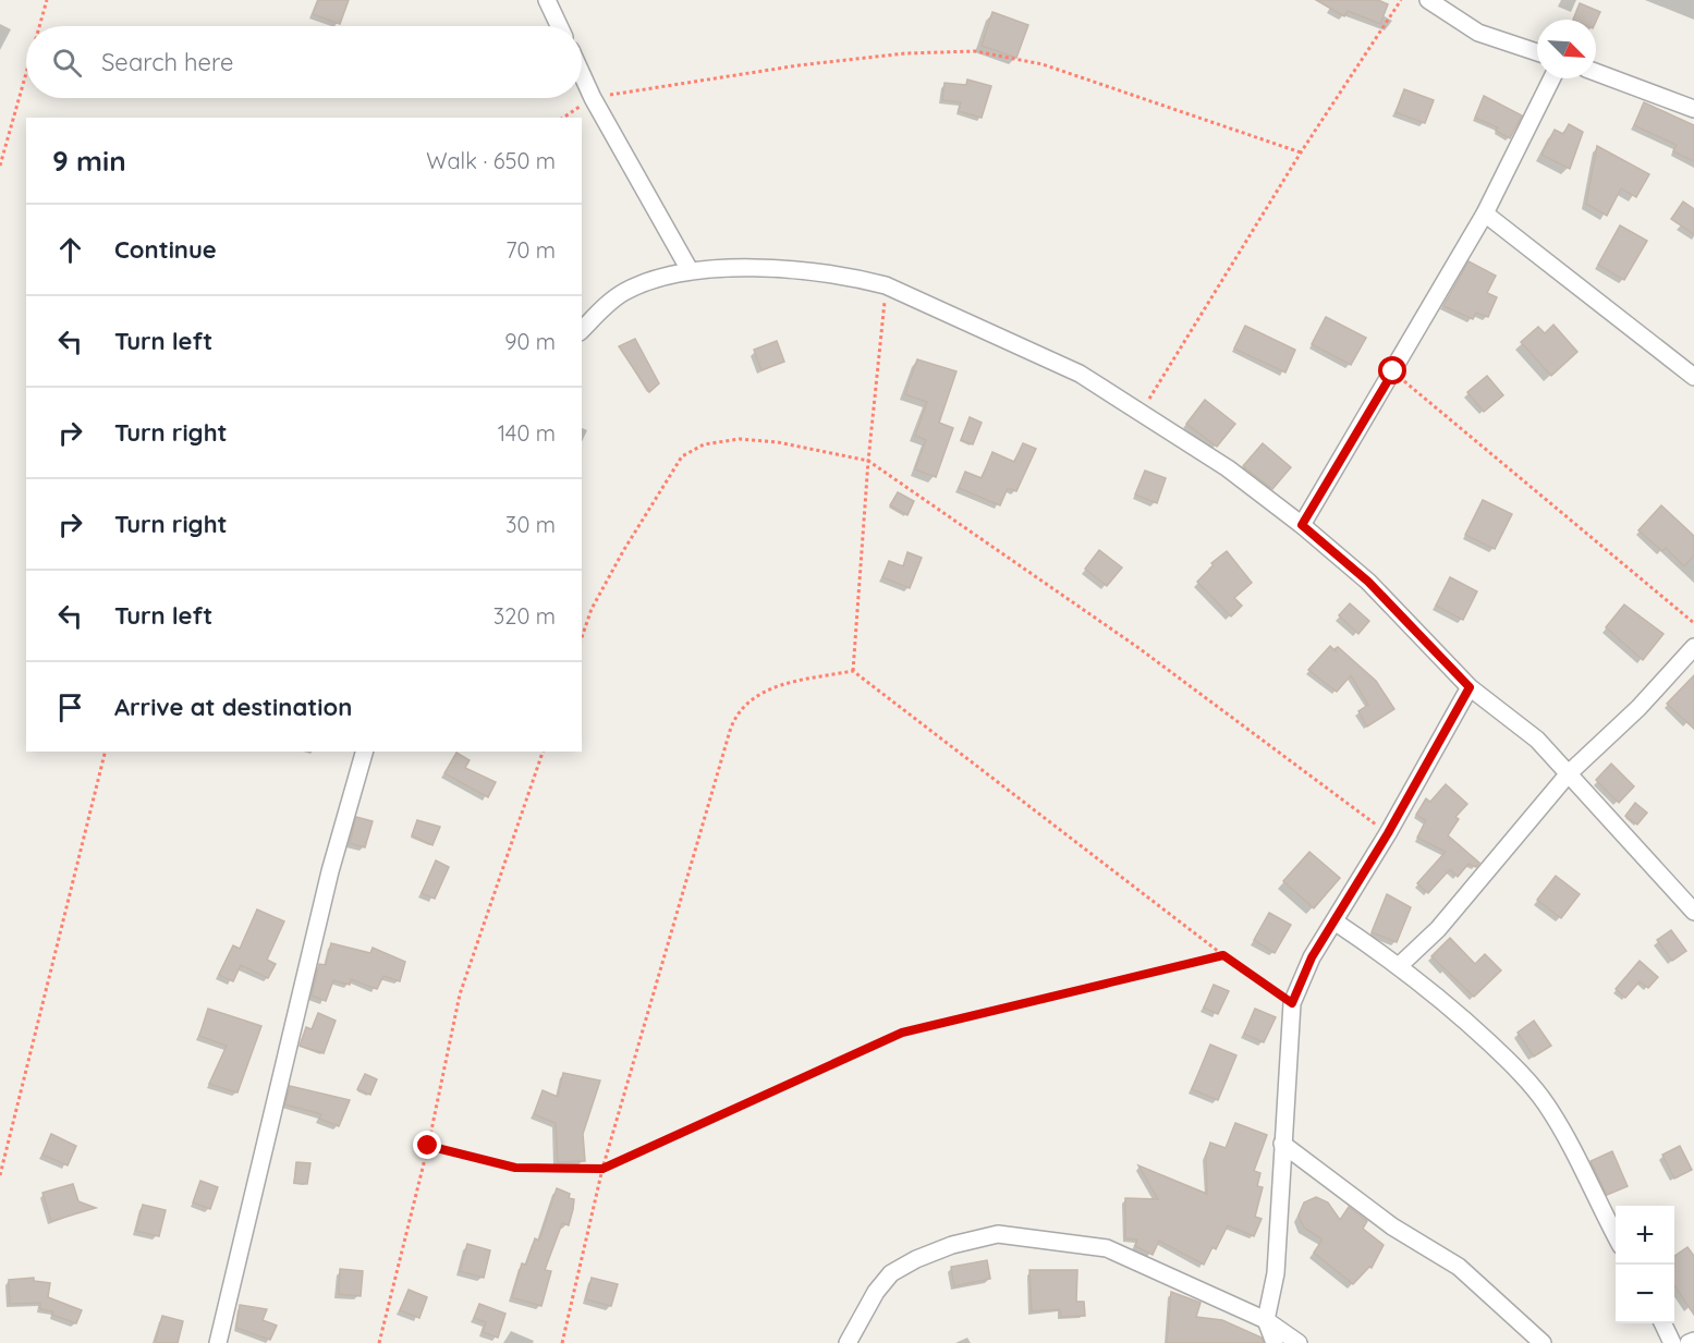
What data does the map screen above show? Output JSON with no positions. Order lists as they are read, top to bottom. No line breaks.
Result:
{"north":"bottom right","page":{"search":"Search here","heading":["9 min","Walk · 650 m"],"list":[["Continue","70 m"],["Turn left","90 m"],["Turn right","140 m"],["Turn right","30 m"],["Turn left","320 m"],"Arrive at destination"],"map_buttons":["+","−"]}}
